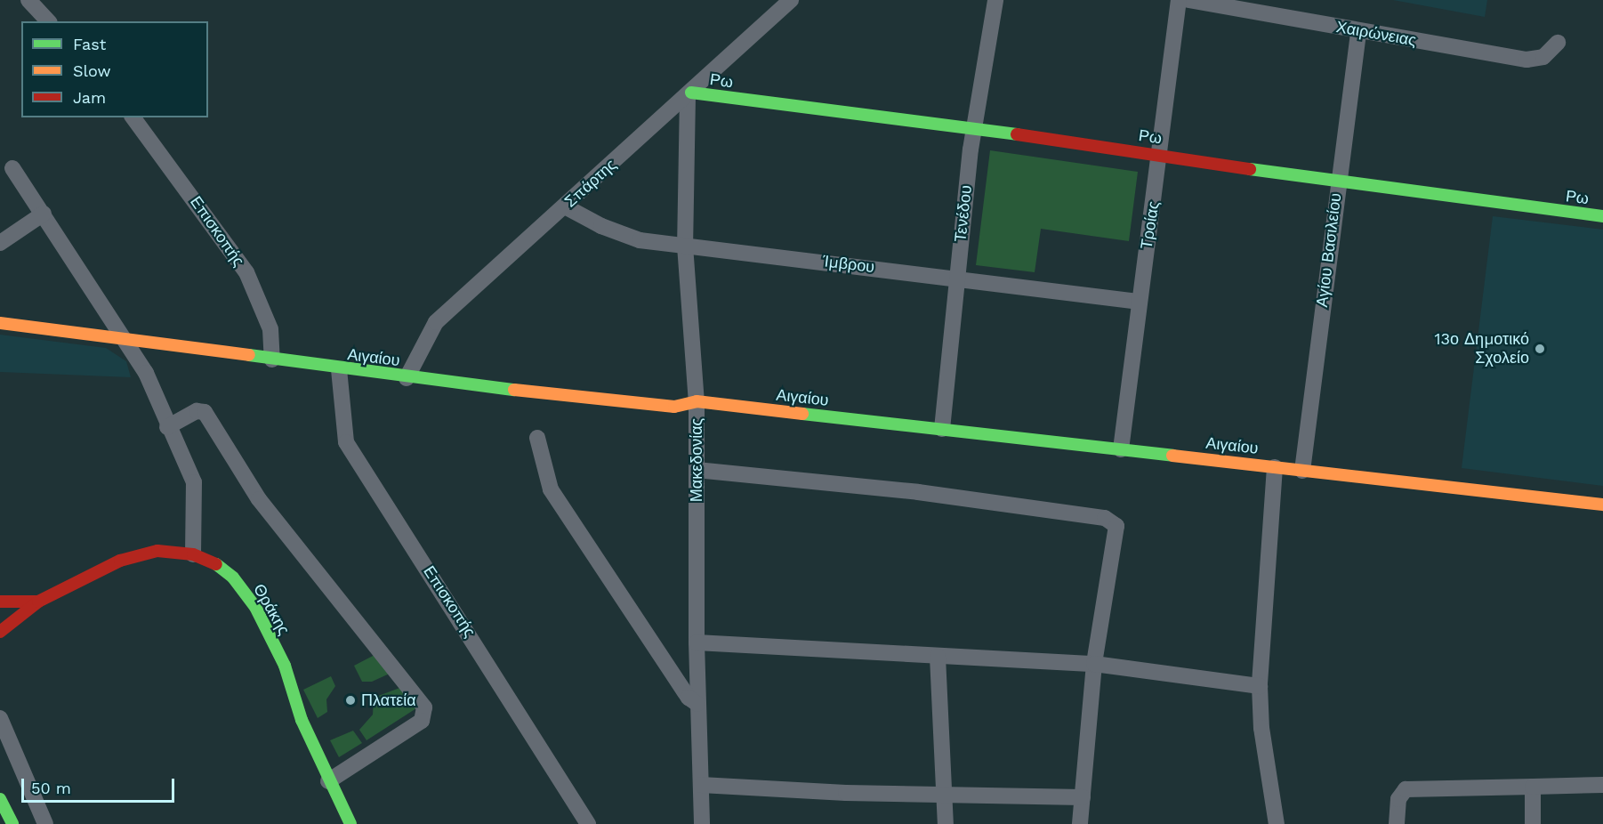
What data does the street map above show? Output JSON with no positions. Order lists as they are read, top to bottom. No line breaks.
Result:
{"streets":{"street":["Χαιρώνειας","Ρω","Σπάρτης","Τενέδου","Τροίας","Επισκοπής","Αγίου Βασιλείου","Ίμβρου","Αιγαίου","Μακεδονίας","Θράκης"]},"crossings":[["Χαιρώνειας","Αγίου Βασιλείου"],["Ρω","Σπάρτης"],["Ρω","Τενέδου"],["Ρω","Τροίας"],["Ρω","Αγίου Βασιλείου"],["Ρω","Μακεδονίας"],["Σπάρτης","Ίμβρου"],["Σπάρτης","Αιγαίου"],["Σπάρτης","Μακεδονίας"],["Τενέδου","Ίμβρου"],["Τενέδου","Αιγαίου"],["Τροίας","Ίμβρου"],["Τροίας","Αιγαίου"],["Επισκοπής","Αιγαίου"],["Αγίου Βασιλείου","Αιγαίου"],["Ίμβρου","Μακεδονίας"],["Αιγαίου","Μακεδονίας"]],"places":["13ο Δημοτικό Σχολείο","Πλατεία"],"legend":["Fast","Slow","Jam"],"scale_bar":"50 m"}
